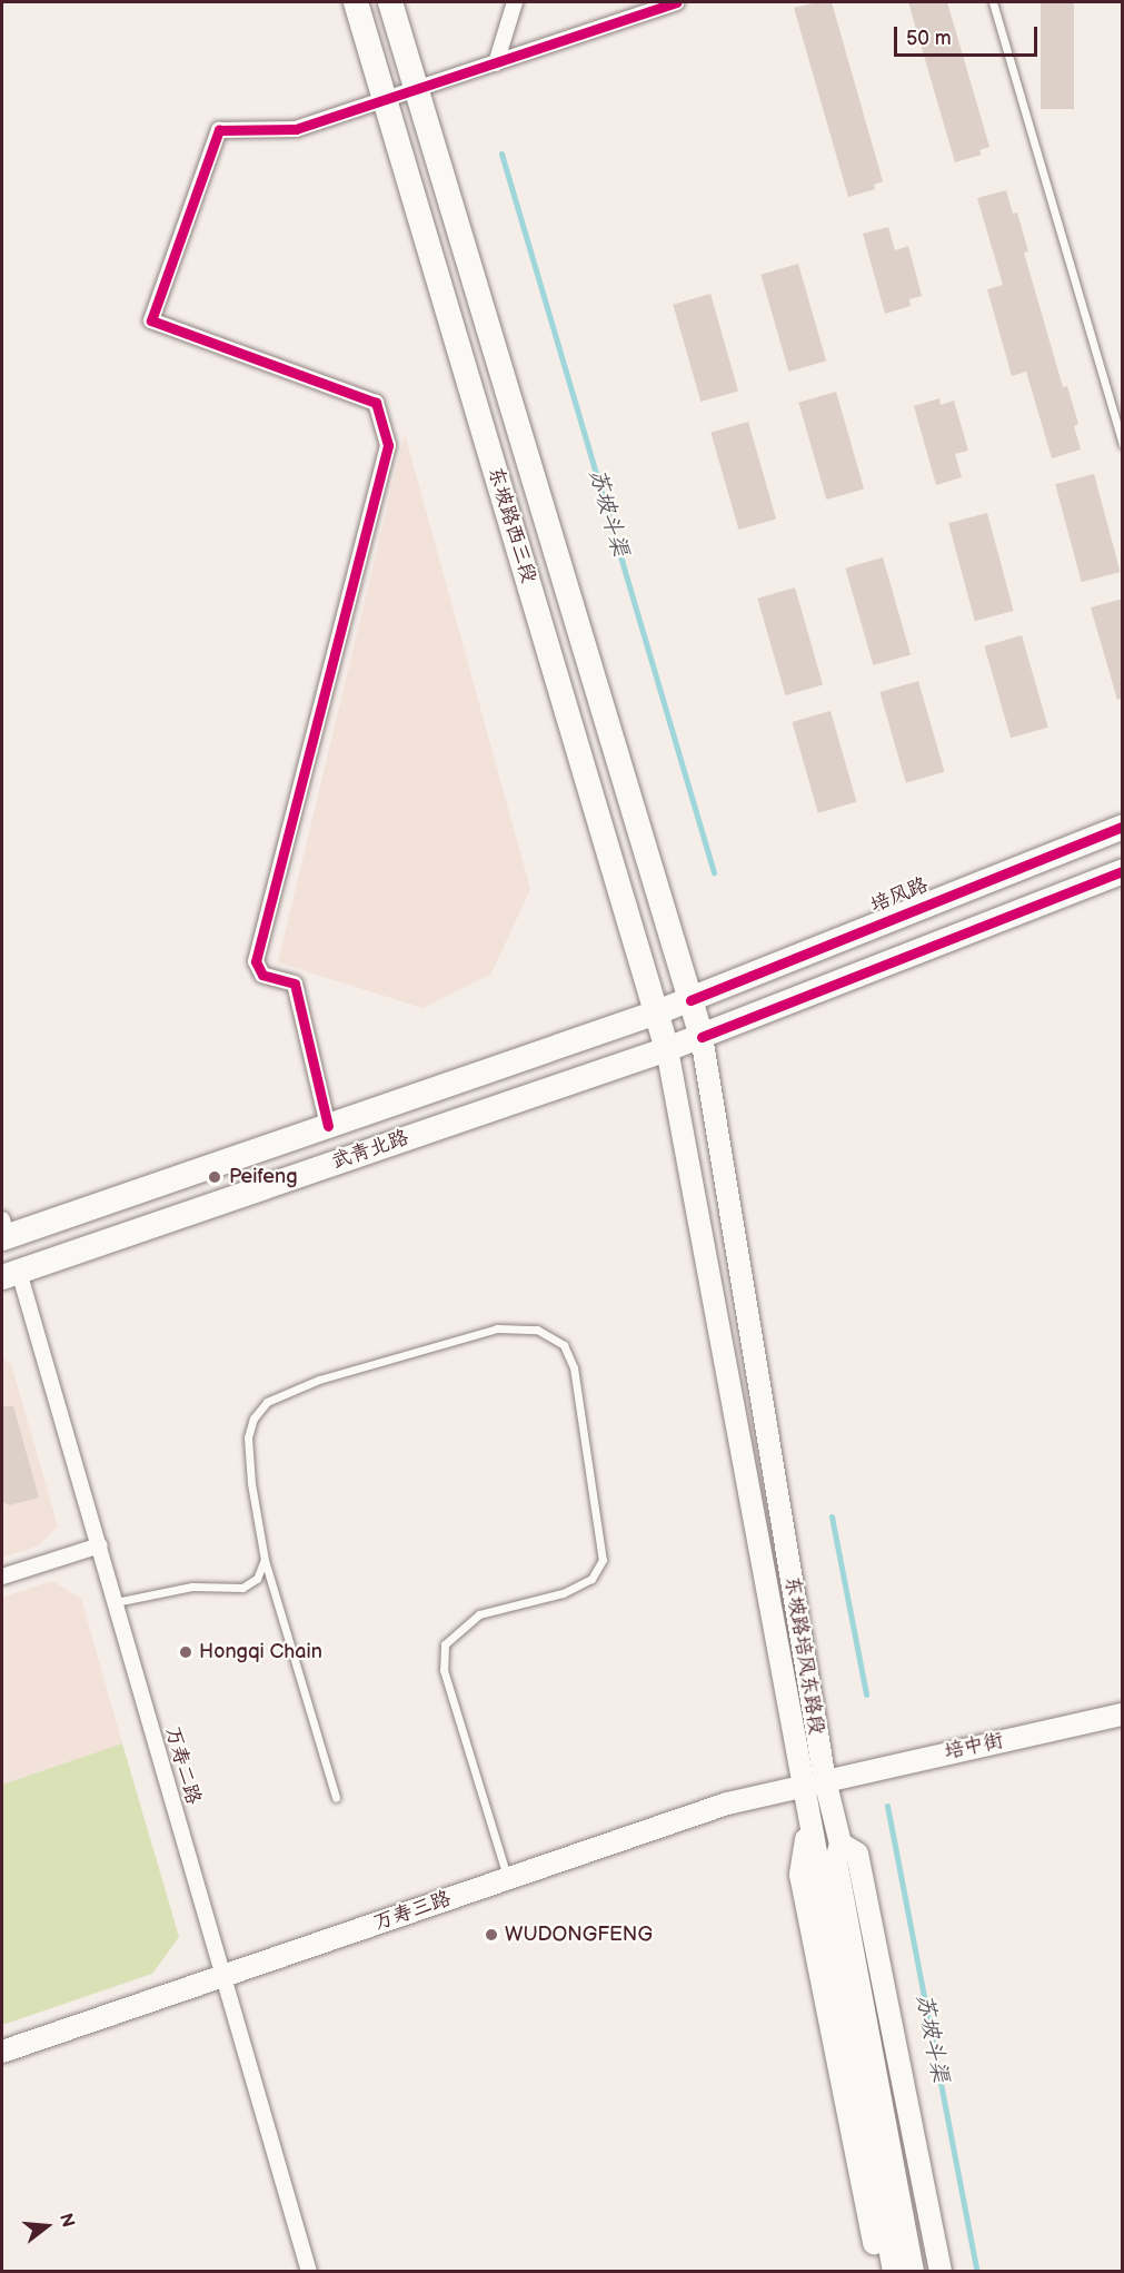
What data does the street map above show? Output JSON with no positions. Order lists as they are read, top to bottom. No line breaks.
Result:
{"streets":{"main road":["东坡路西三段","培风路","武青北路","东坡路培风东路段","培中街","万寿三路"],"street":["万寿二路"]},"crossings":[["东坡路西三段","培风路"],["东坡路西三段","武青北路"],["东坡路西三段","东坡路培风东路段"],["培风路","武青北路"],["武青北路","东坡路培风东路段"],["武青北路","万寿二路"],["东坡路培风东路段","培中街"],["东坡路培风东路段","万寿三路"],["培中街","万寿三路"],["万寿二路","万寿三路"]],"water":["苏坡斗渠"],"places":["Peifeng","Hongqi Chain","WUDONGFENG"],"scale_bar":"50 m","north":"right"}
